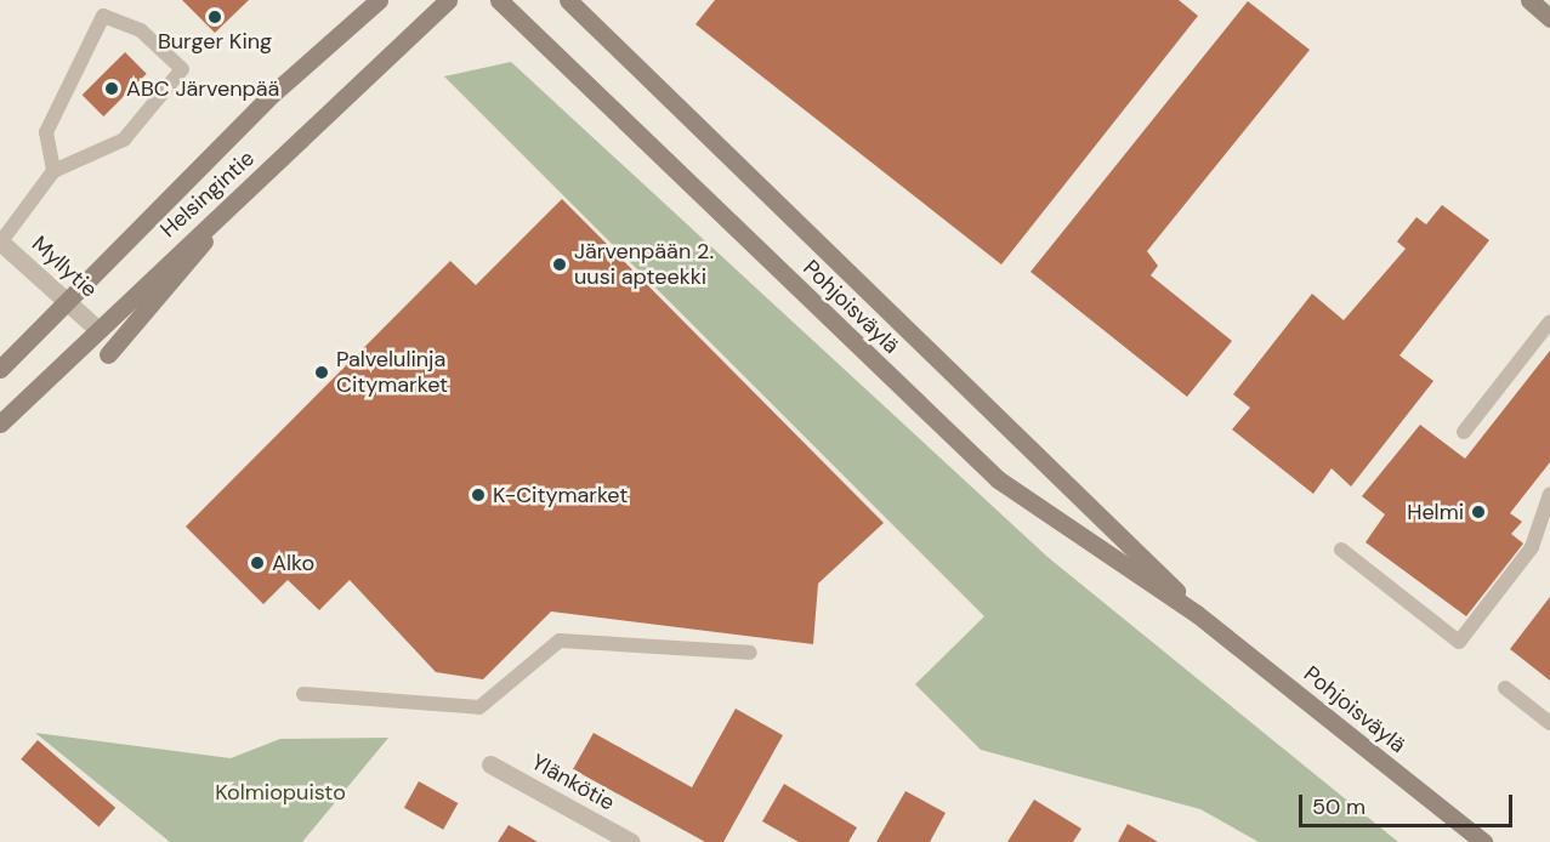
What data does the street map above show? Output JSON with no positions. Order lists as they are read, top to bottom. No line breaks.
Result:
{"streets":{"main road":["Helsingintie","Pohjoisväylä"],"street":["Myllytie","Ylänkötie"]},"crossings":[["Helsingintie","Myllytie"]],"parks":["Kolmiopuisto"],"places":["Burger King","ABC Järvenpää","Järvenpään 2. uusi apteekki","Palvelulinja Citymarket","K-Citymarket","Helmi","Alko"],"scale_bar":"50 m"}
